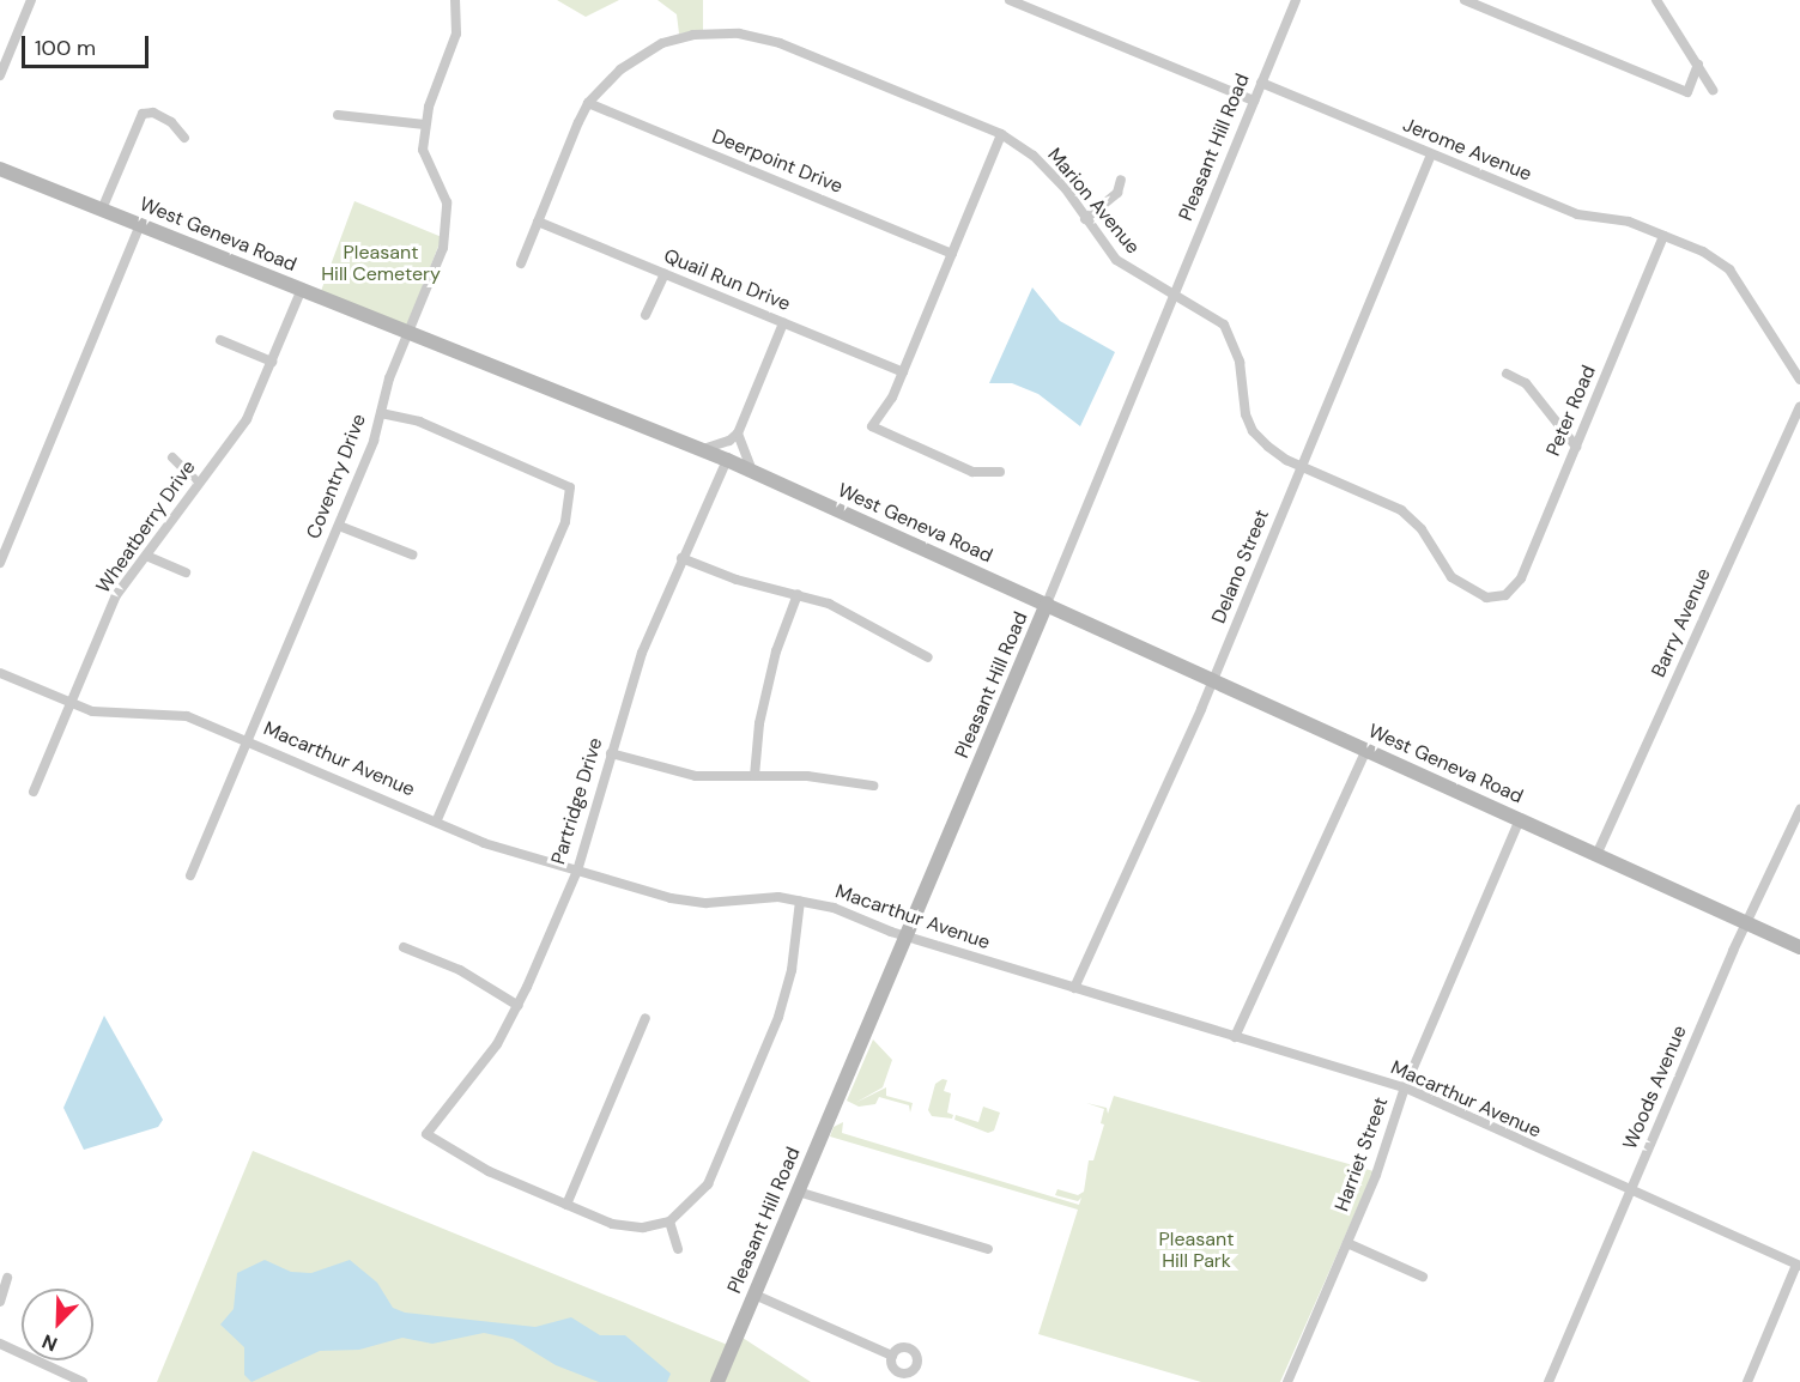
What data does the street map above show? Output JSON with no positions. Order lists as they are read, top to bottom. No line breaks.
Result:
{"streets":{"main road":["Pleasant Hill Road","West Geneva Road"],"street":["Jerome Avenue","Deerpoint Drive","Marion Avenue","Quail Run Drive","Peter Road","Coventry Drive","Wheatberry Drive","Delano Street","Barry Avenue","Macarthur Avenue","Partridge Drive","Woods Avenue","Harriet Street"]},"crossings":[["Pleasant Hill Road","Jerome Avenue"],["Pleasant Hill Road","Marion Avenue"],["Pleasant Hill Road","West Geneva Road"],["Pleasant Hill Road","Macarthur Avenue"],["Jerome Avenue","Peter Road"],["Jerome Avenue","Delano Street"],["Deerpoint Drive","Marion Avenue"],["Marion Avenue","Quail Run Drive"],["Marion Avenue","Peter Road"],["Marion Avenue","Delano Street"],["West Geneva Road","Coventry Drive"],["West Geneva Road","Wheatberry Drive"],["West Geneva Road","Delano Street"],["West Geneva Road","Barry Avenue"],["West Geneva Road","Partridge Drive"],["West Geneva Road","Woods Avenue"],["West Geneva Road","Harriet Street"],["Coventry Drive","Macarthur Avenue"],["Wheatberry Drive","Macarthur Avenue"],["Delano Street","Macarthur Avenue"],["Macarthur Avenue","Partridge Drive"],["Macarthur Avenue","Woods Avenue"],["Macarthur Avenue","Harriet Street"]],"parks":["Pleasant Hill Cemetery","Pleasant Hill Park"],"scale_bar":"100 m","north":"bottom left"}
